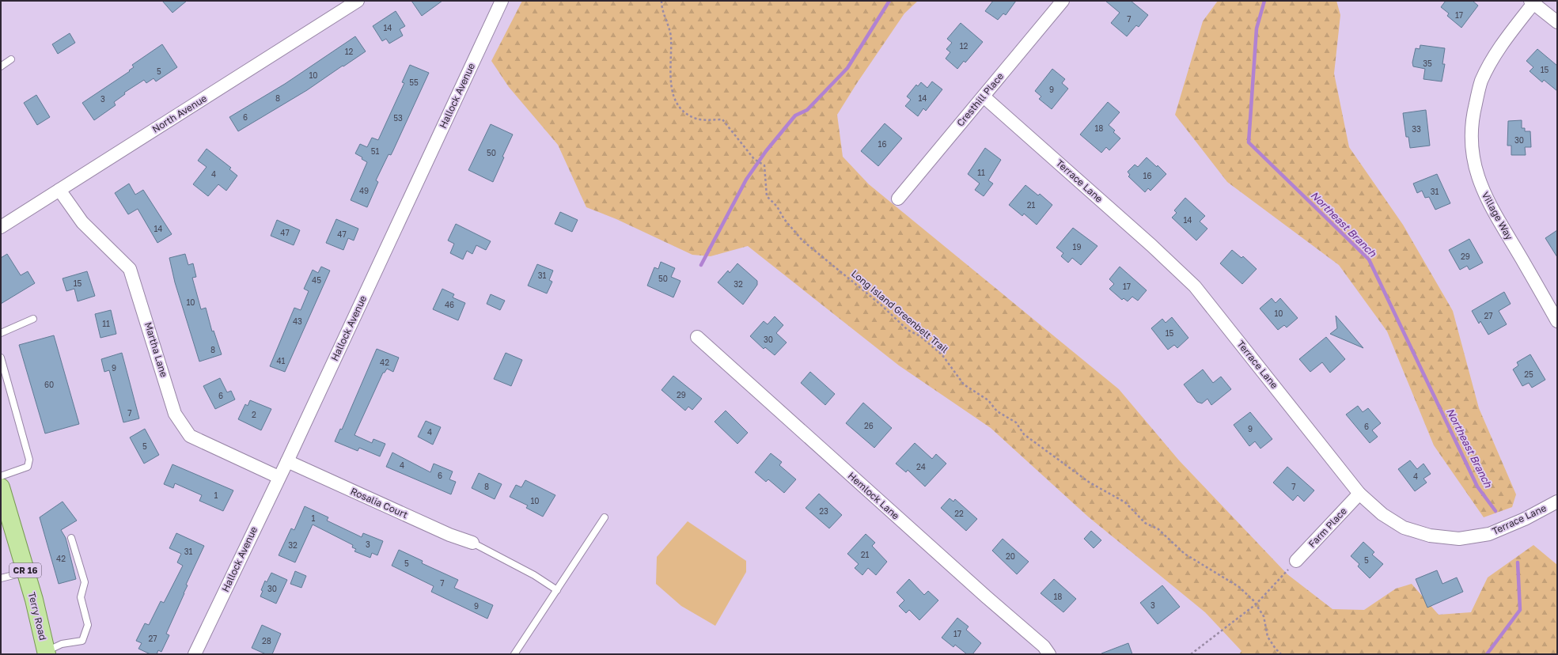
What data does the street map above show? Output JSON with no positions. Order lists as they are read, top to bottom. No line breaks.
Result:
{"streets":{"main road":["CR 16","Terry Road"],"street":["Hallock Avenue","Cresthill Place","North Avenue","Terrace Lane","Village Way","Martha Lane","Hemlock Lane","Rosalia Court","Farm Place"],"path":["Long Island Greenbelt Trail"]},"crossings":[["Hallock Avenue","Martha Lane"],["Hallock Avenue","Rosalia Court"],["Cresthill Place","Terrace Lane"],["North Avenue","Martha Lane"],["Terrace Lane","Farm Place"]],"water":["Northeast Branch"],"house_numbers":["17","7","14","12","12","35","15","5","10","55","9","8","14","3","6","53","18","33","30","16","51","50","11","4","16","49","31","21","14","14","47","47","19","29","31","50","45","15","32","17","10","46","10","27","43","11","15","30","8","41","42","9","25","60","29","6","7","2","26","6","9","4","5","4","24","6","4","8","7","1","10","23","22","1","3","32","31","21","20","42","5","5","7","30","18","3","9","17","27","28"]}
